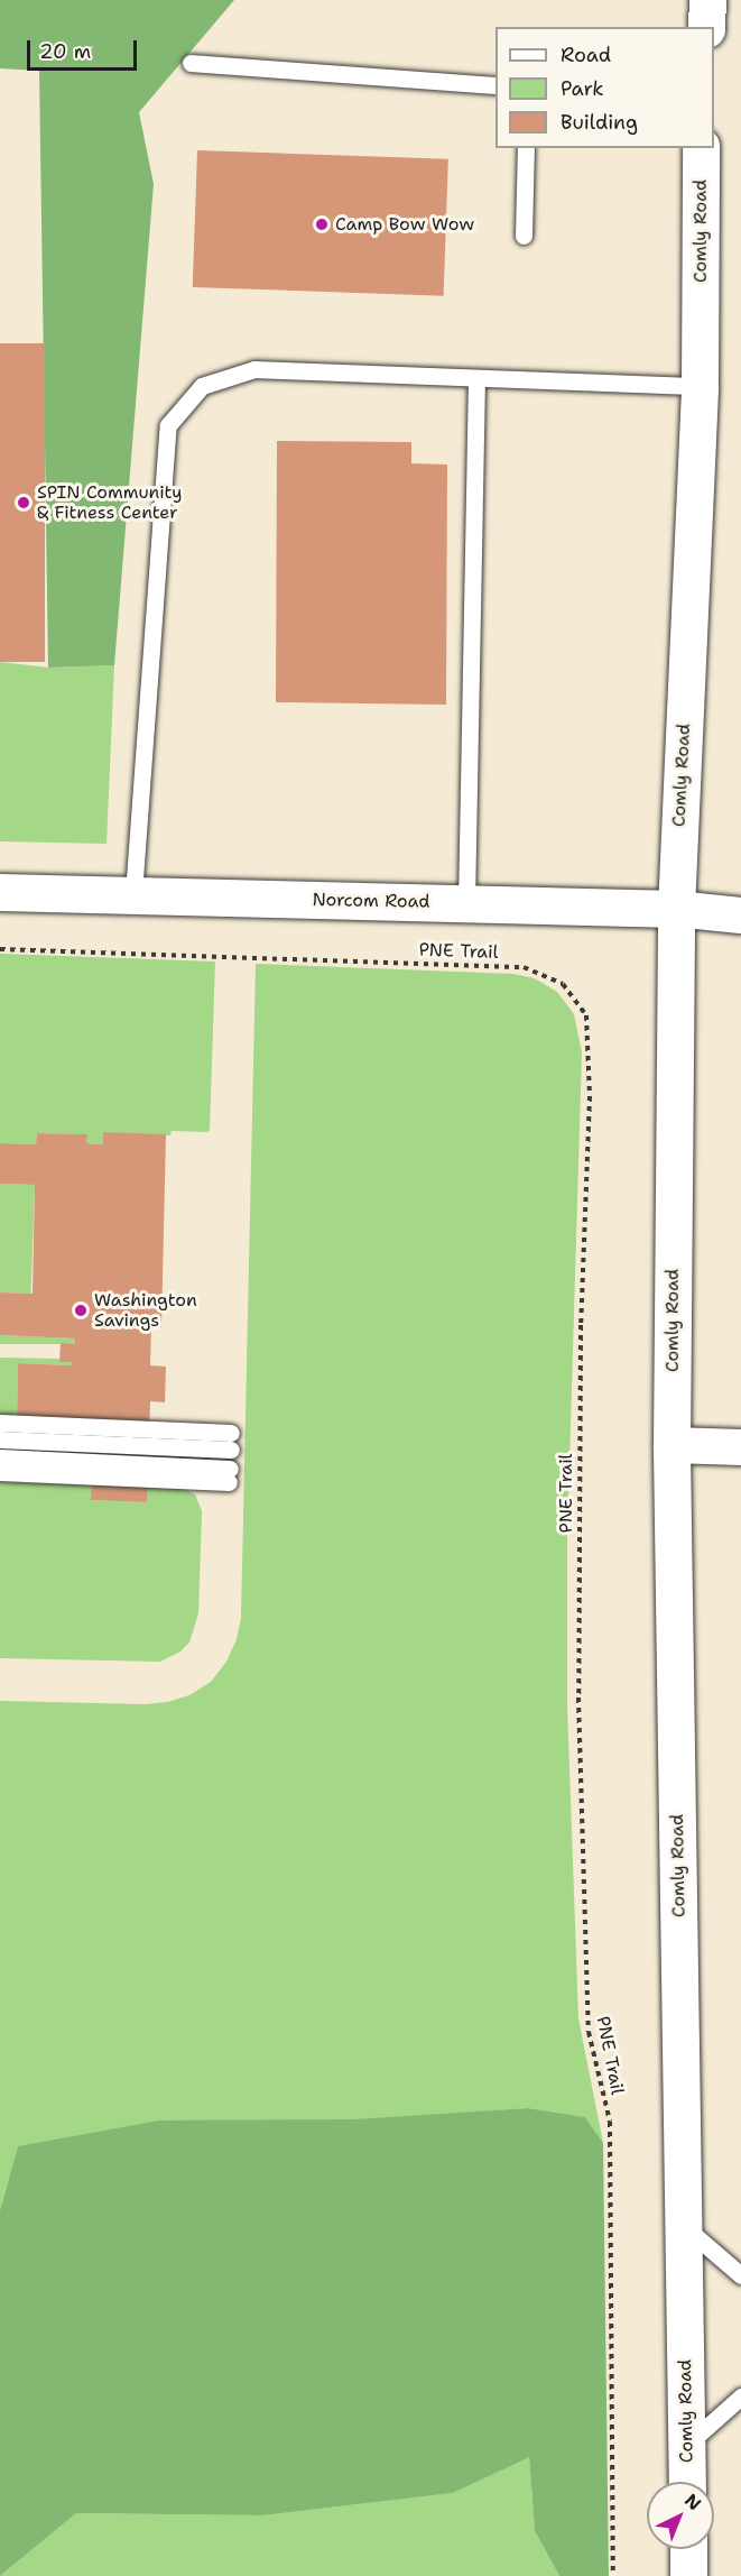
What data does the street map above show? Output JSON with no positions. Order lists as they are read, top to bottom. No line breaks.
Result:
{"streets":{"street":["Comly Road","Norcom Road"],"path":["PNE Trail"]},"crossings":[["Comly Road","Norcom Road"]],"places":["Camp Bow Wow","SPIN Community & Fitness Center","Washington Savings"],"legend":["Road","Park","Building"],"scale_bar":"20 m","north":"top right"}
